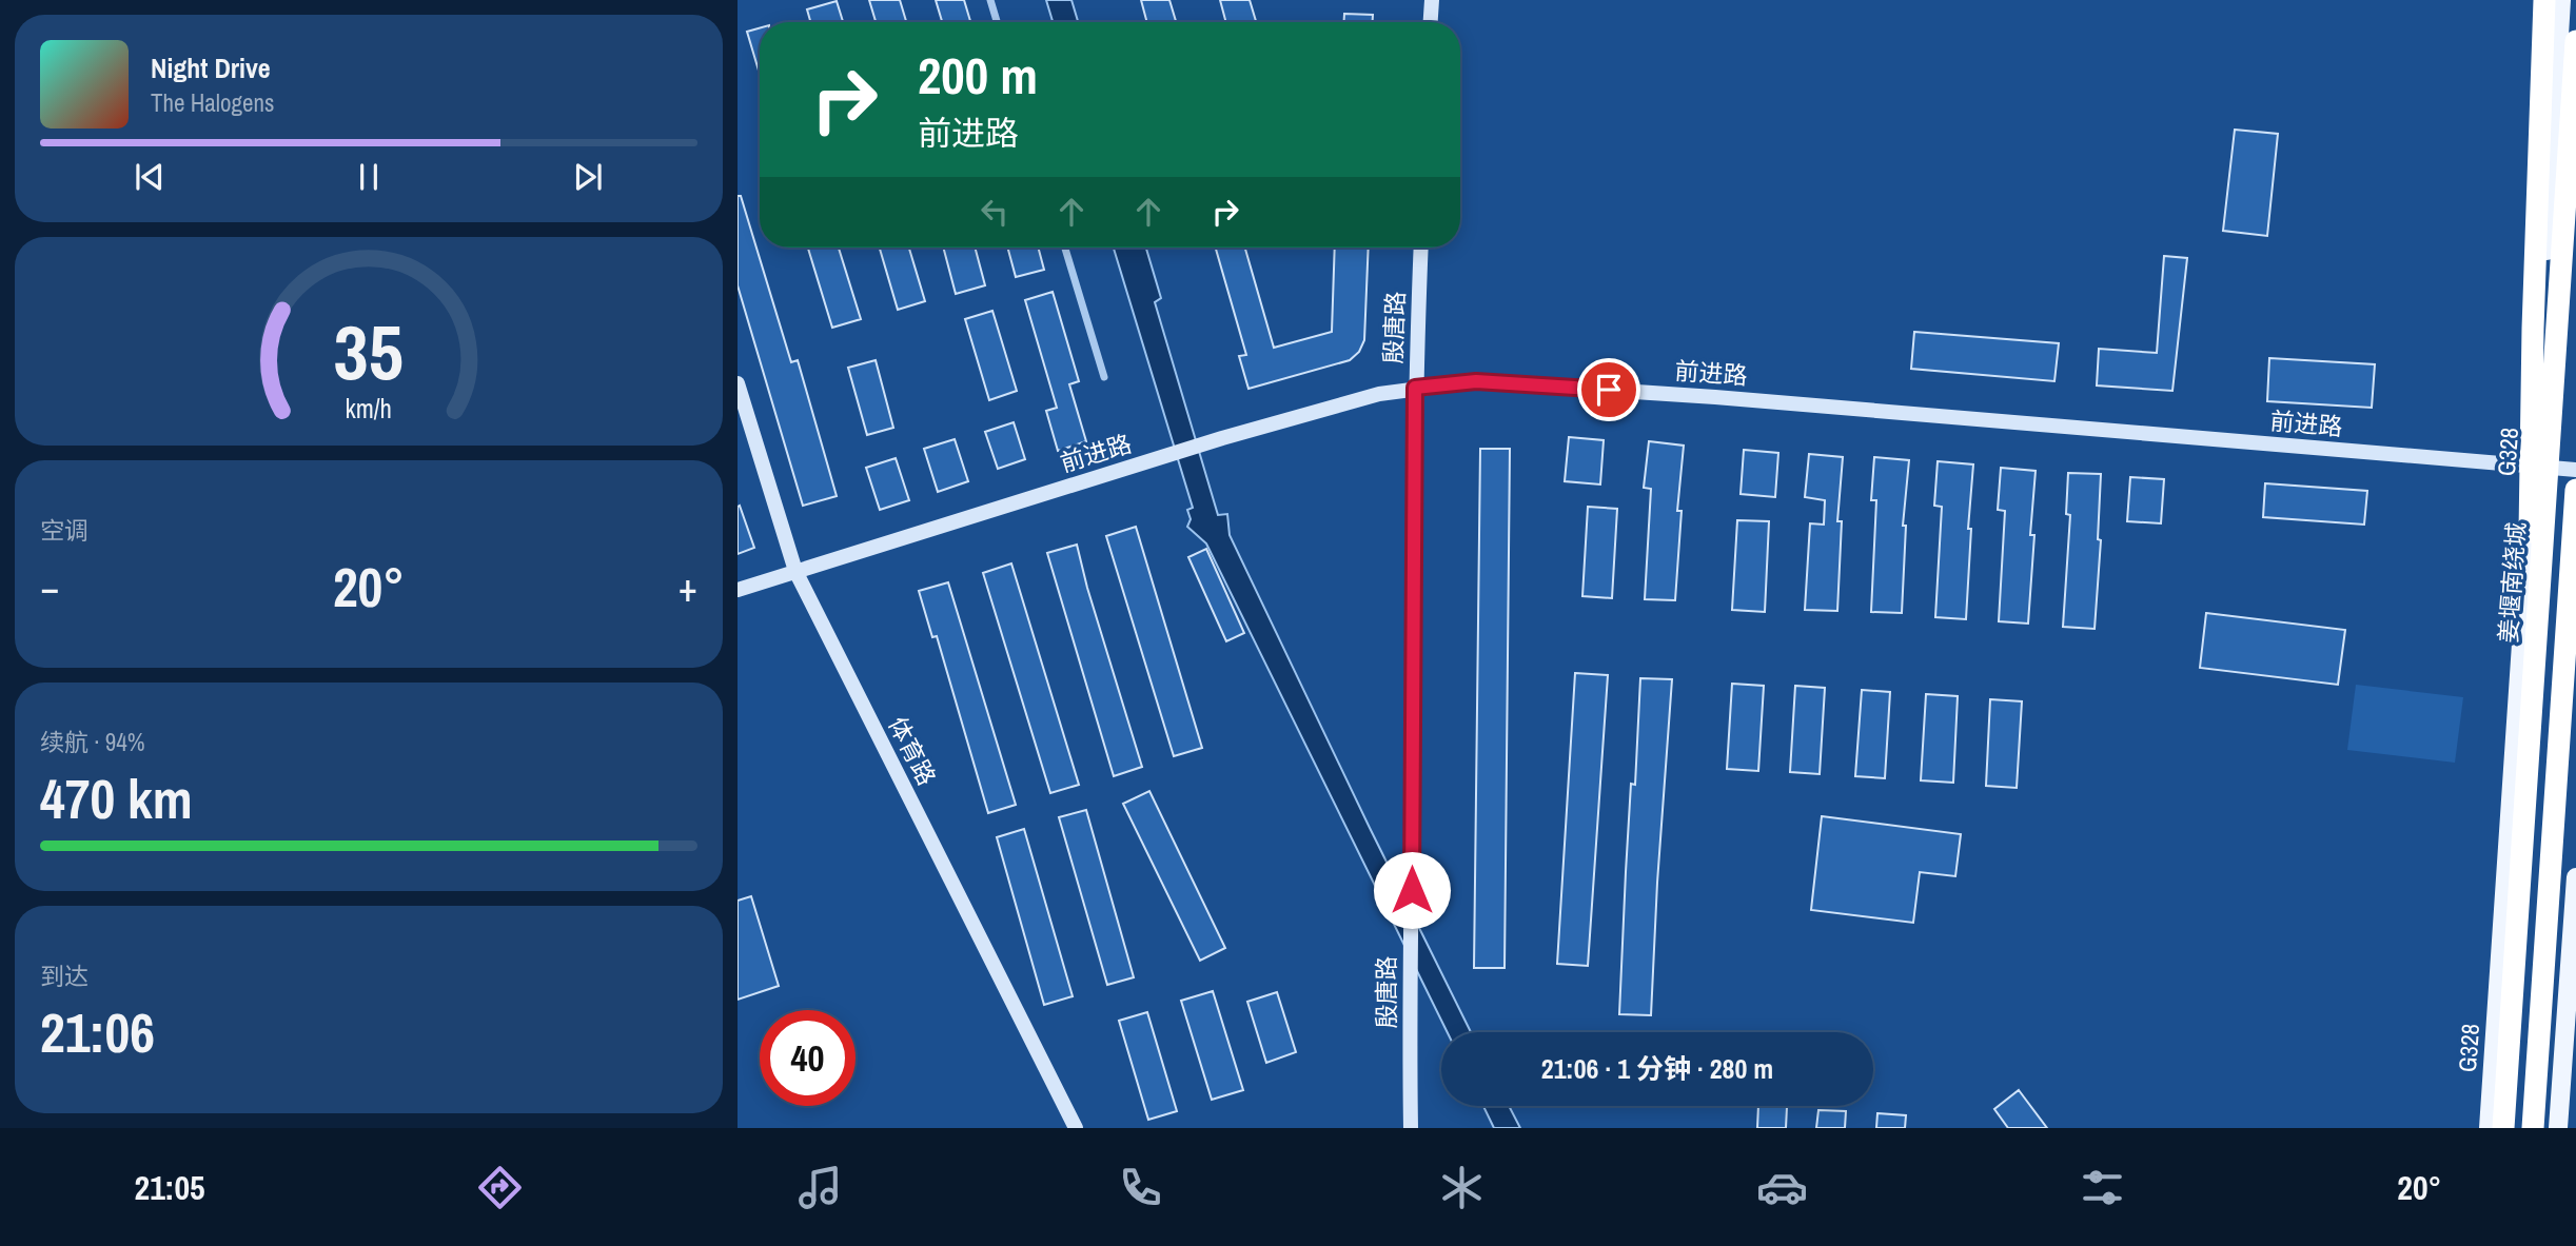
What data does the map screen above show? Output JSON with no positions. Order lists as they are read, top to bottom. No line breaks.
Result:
{"streets":{"highway":["姜堰南绕城"],"main road":["G328"],"street":["殷唐路","前进路","体育路"]},"crossings":[["殷唐路","前进路"],["前进路","G328"],["前进路","体育路"]],"page":{"turn":["200 m","前进路"],"song":["Night Drive","The Halogens"],"tile":["空调",["续航 · 94%","470 km"],["到达","21:06"]],"heat":["−","20°","+"],"limit":"40","trip":"21:06 · 1 分钟 · 280 m","tabs":["21:05","20°"],"gauge":["35","km/h"]}}
